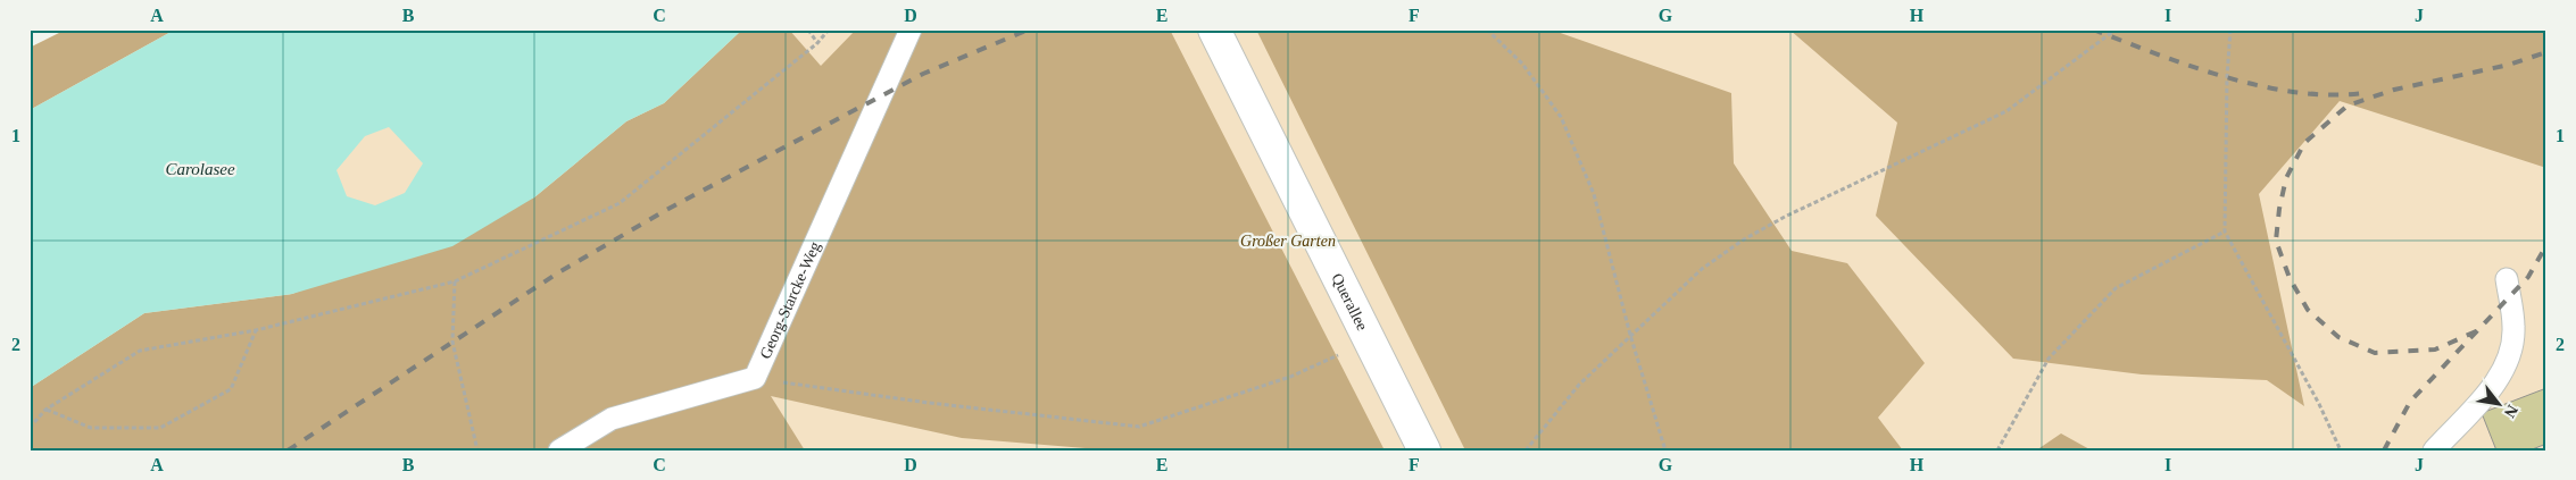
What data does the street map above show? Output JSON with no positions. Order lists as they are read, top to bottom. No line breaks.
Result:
{"streets":{"street":["Querallee"],"lane":["Georg-Starcke-Weg"]},"water":["Carolasee"],"parks":["Großer Garten"],"north":"bottom right","grid":{"columns":["A","B","C","D","E","F","G","H","I","J"],"rows":["1","2"]}}
